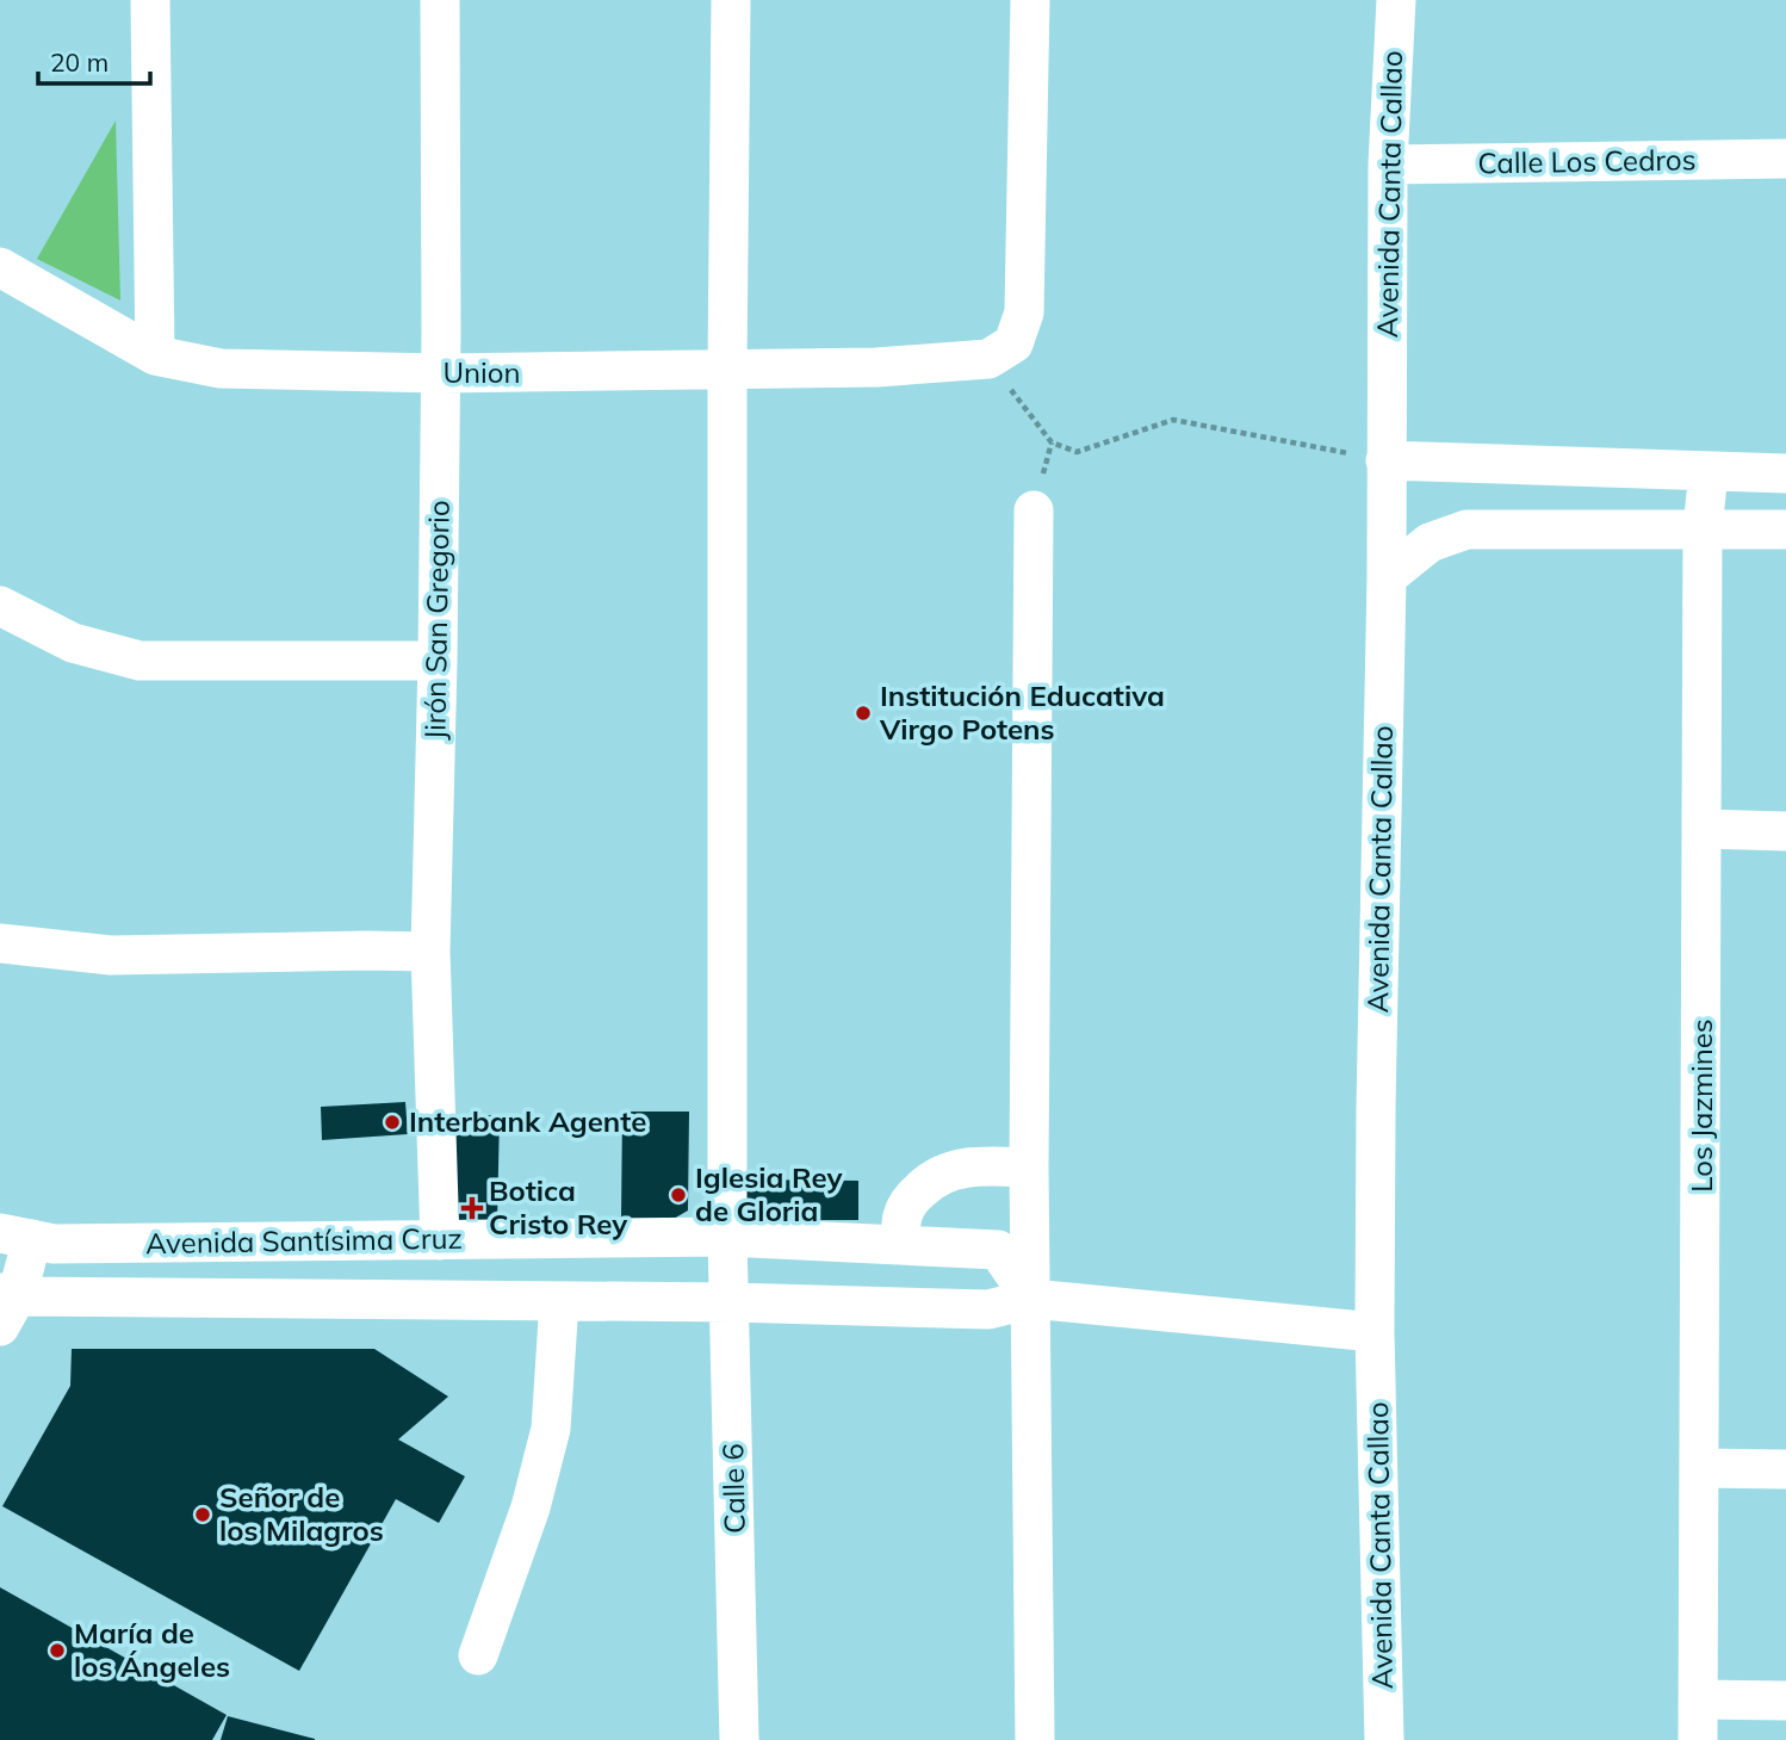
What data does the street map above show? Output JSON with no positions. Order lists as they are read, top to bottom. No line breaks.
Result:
{"streets":{"street":["Calle Los Cedros","Avenida Canta Callao","Union","Jirón San Gregorio","Los Jazmines","Avenida Santísima Cruz","Calle 6"]},"crossings":[["Calle Los Cedros","Avenida Canta Callao"],["Avenida Canta Callao","Avenida Santísima Cruz"],["Union","Jirón San Gregorio"],["Union","Calle 6"],["Jirón San Gregorio","Avenida Santísima Cruz"],["Avenida Santísima Cruz","Calle 6"]],"places":{"other":["Institución Educativa Virgo Potens","Interbank Agente","Iglesia Rey de Gloria","Señor de los Milagros","María de los Ángeles"],"health":["Botica Cristo Rey"]},"scale_bar":"20 m"}
